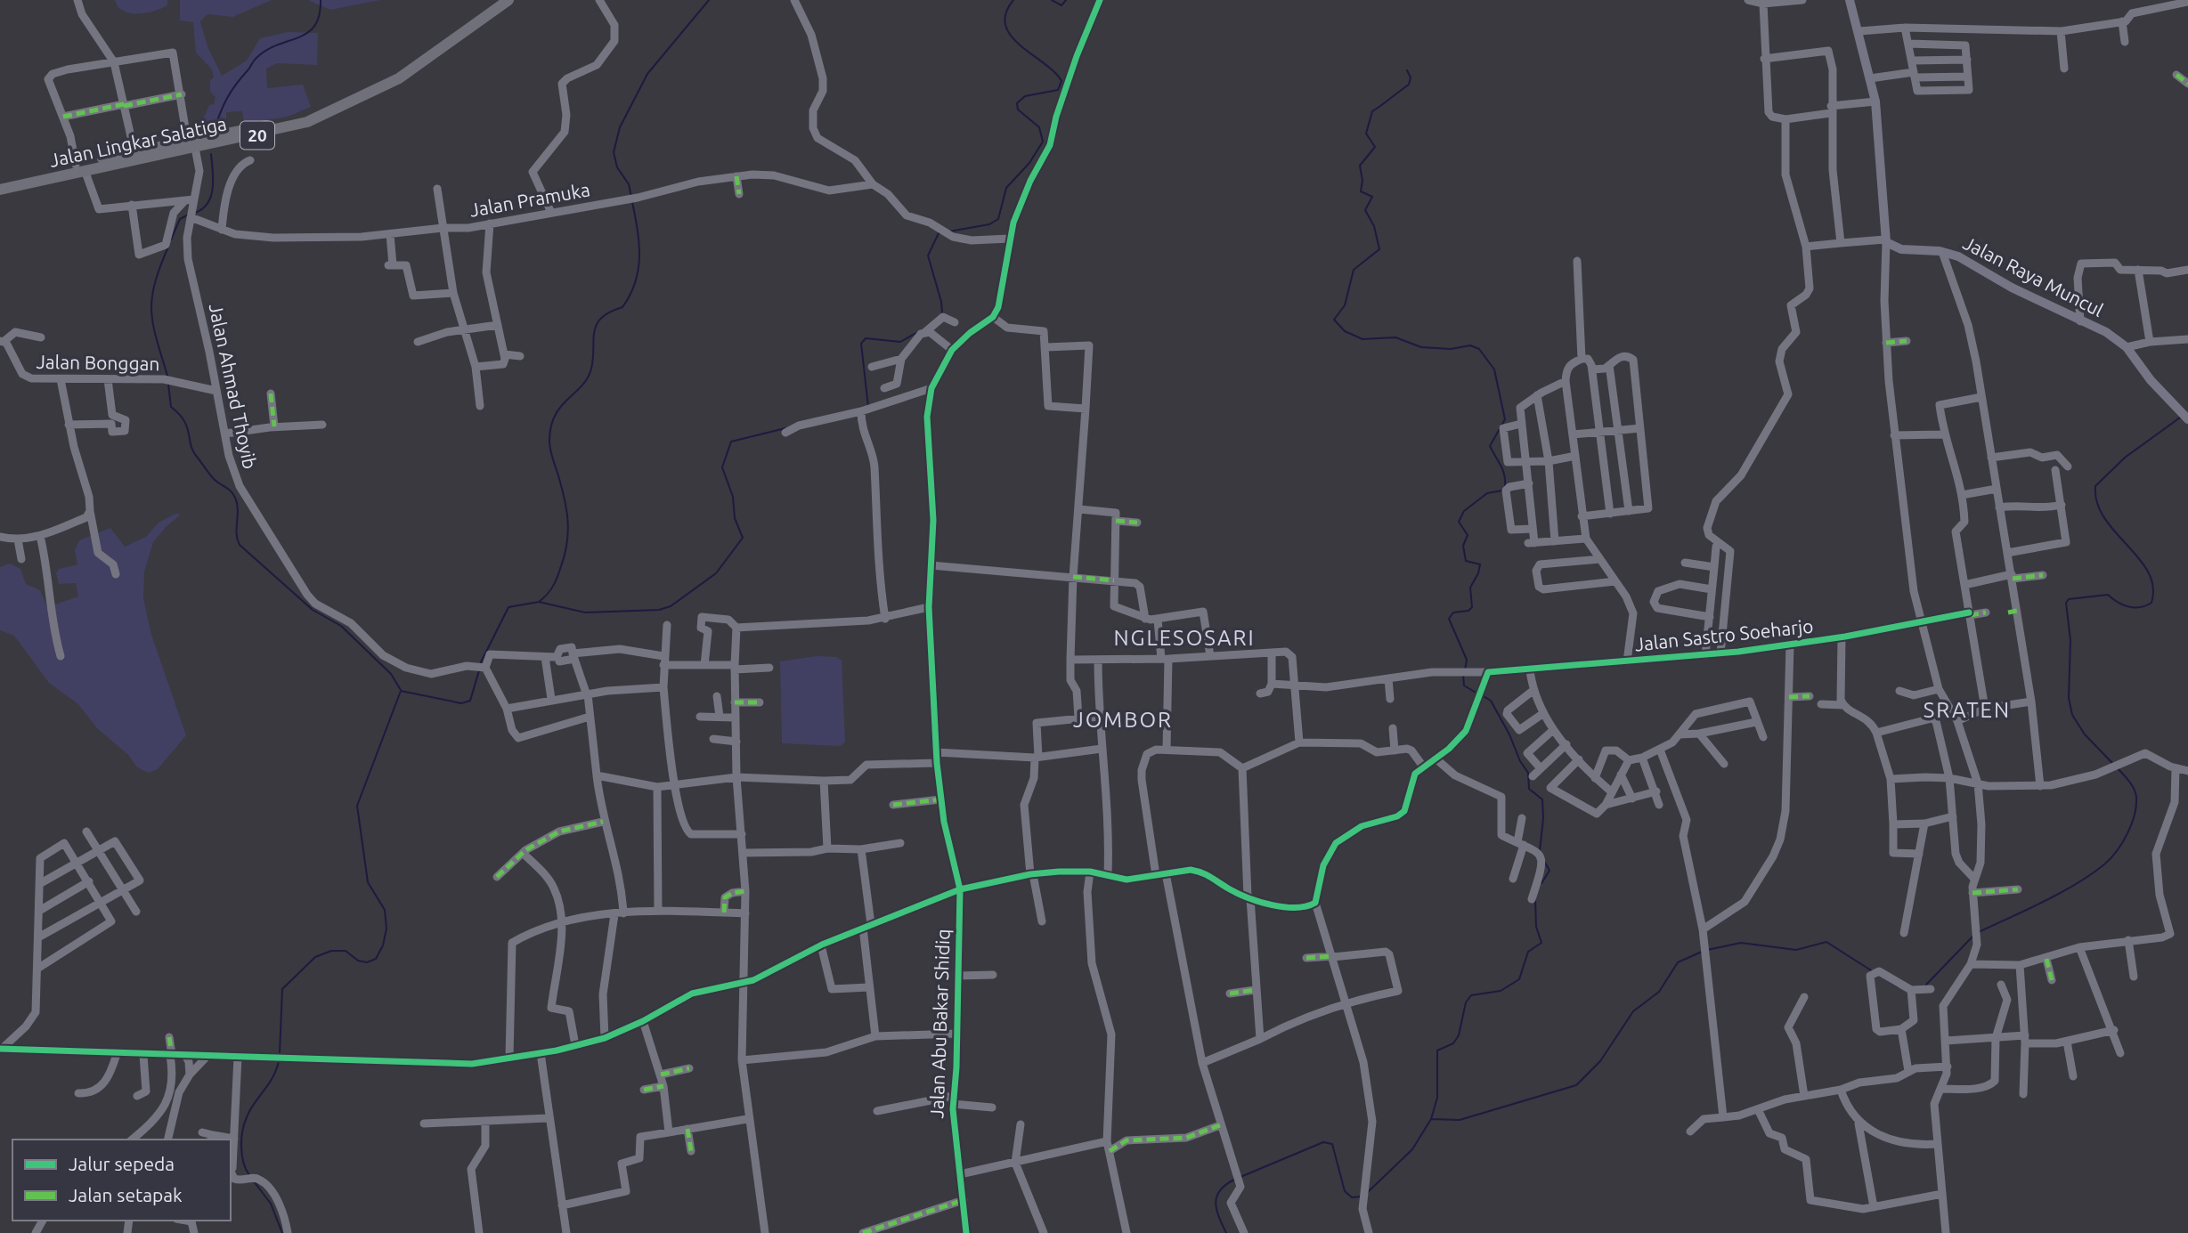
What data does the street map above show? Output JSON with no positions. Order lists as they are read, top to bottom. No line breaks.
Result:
{"streets":{"highway":["20","Jalan Lingkar Salatiga"],"main road":["Jalan Raya Muncul"],"street":["Jalan Pramuka","Jalan Bonggan","Jalan Ahmad Thoyib","Jalan Sastro Soeharjo","Jalan Abu Bakar Shidiq"]},"crossings":[["Jalan Lingkar Salatiga","Jalan Ahmad Thoyib"],["Jalan Pramuka","Jalan Ahmad Thoyib"],["Jalan Bonggan","Jalan Ahmad Thoyib"]],"districts":["NGLESOSARI","SRATEN","JOMBOR"],"legend":["Jalur sepeda","Jalan setapak"]}
